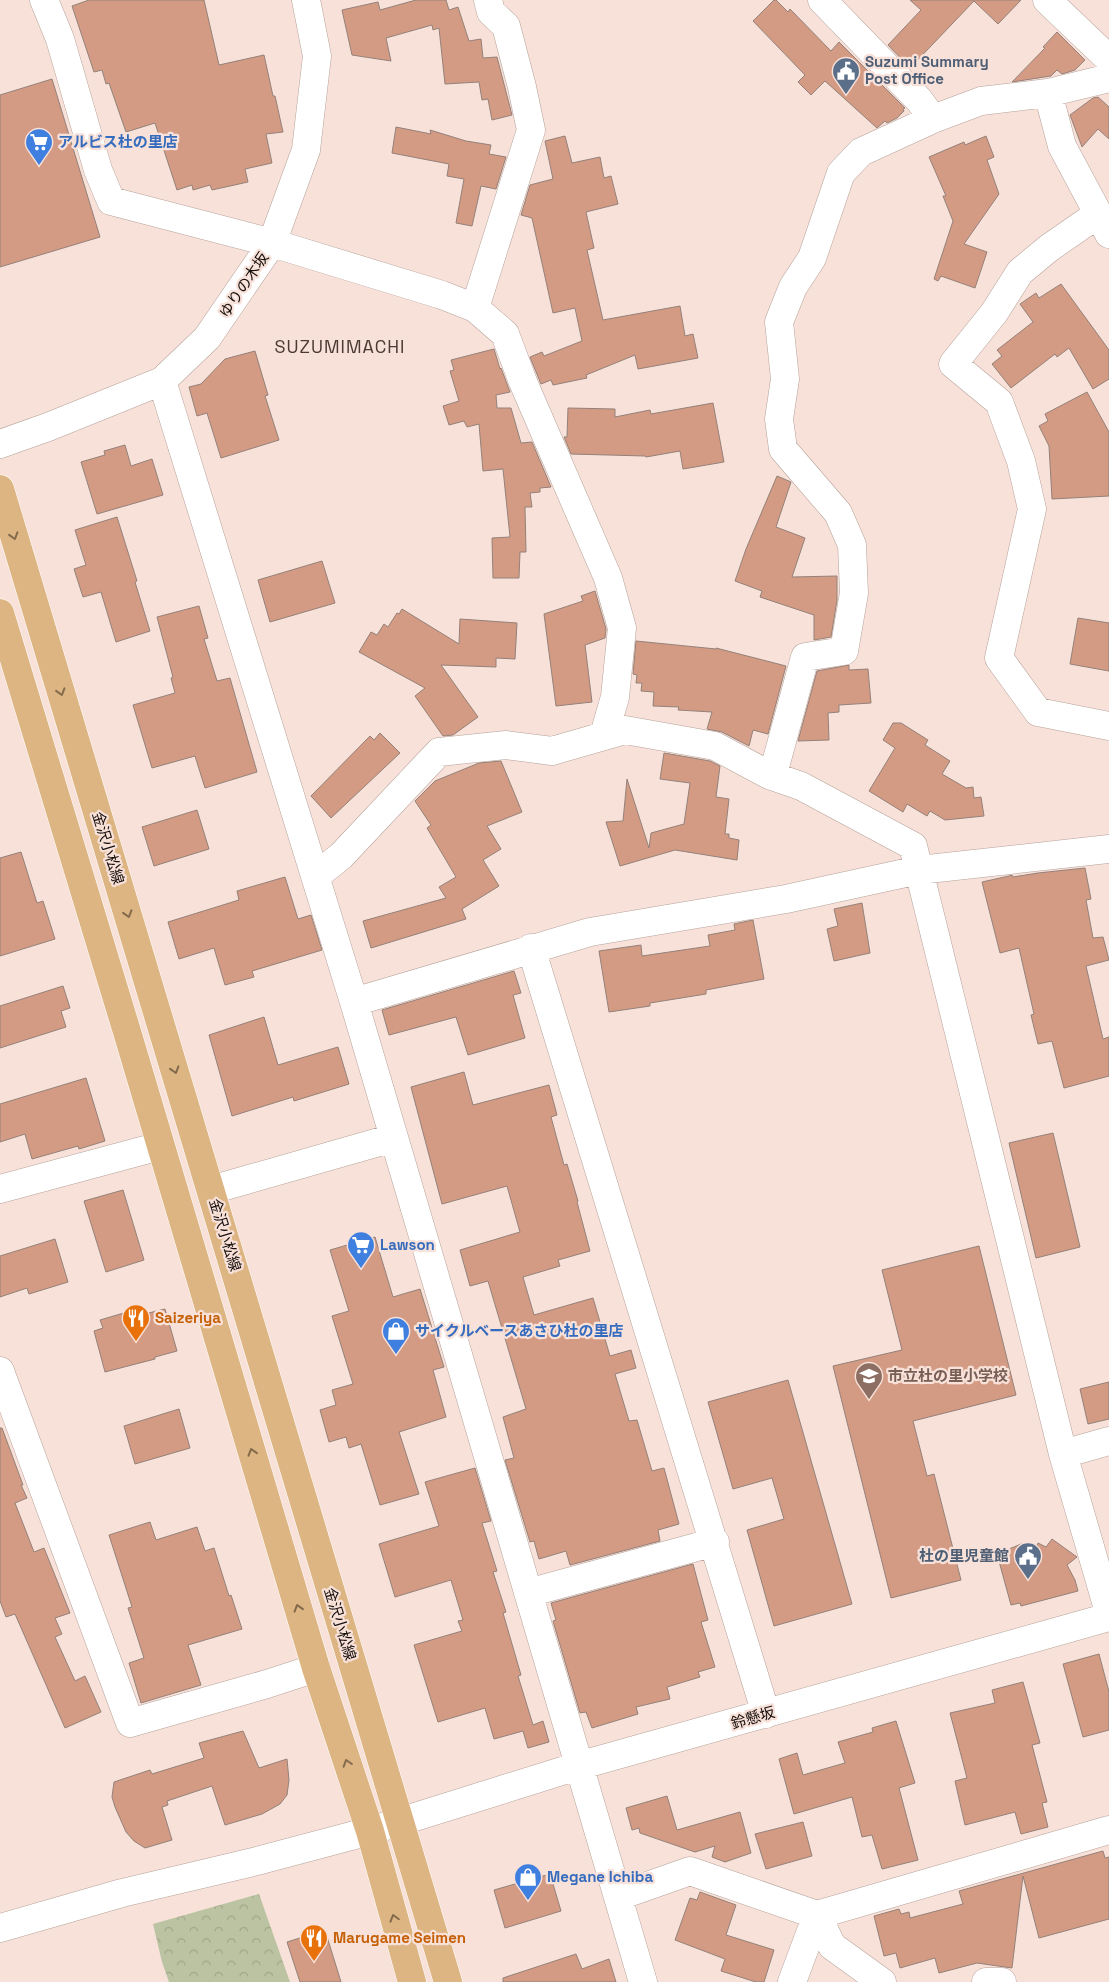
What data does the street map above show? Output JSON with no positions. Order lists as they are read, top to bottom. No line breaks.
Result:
{"streets":{"main road":["金沢小松線"],"street":["ゆりの木坂","鈴懸坂"]},"crossings":[["金沢小松線","鈴懸坂"]],"districts":["SUZUMIMACHI"],"places":{"public building":["Suzumi Summary Post Office","杜の里児童館"],"supermarket":["アルビス杜の里店","Lawson"],"restaurant":["Saizeriya","Marugame Seimen"],"shop":["サイクルベースあさひ杜の里店","Megane Ichiba"],"school or university":["市立杜の里小学校"]}}
